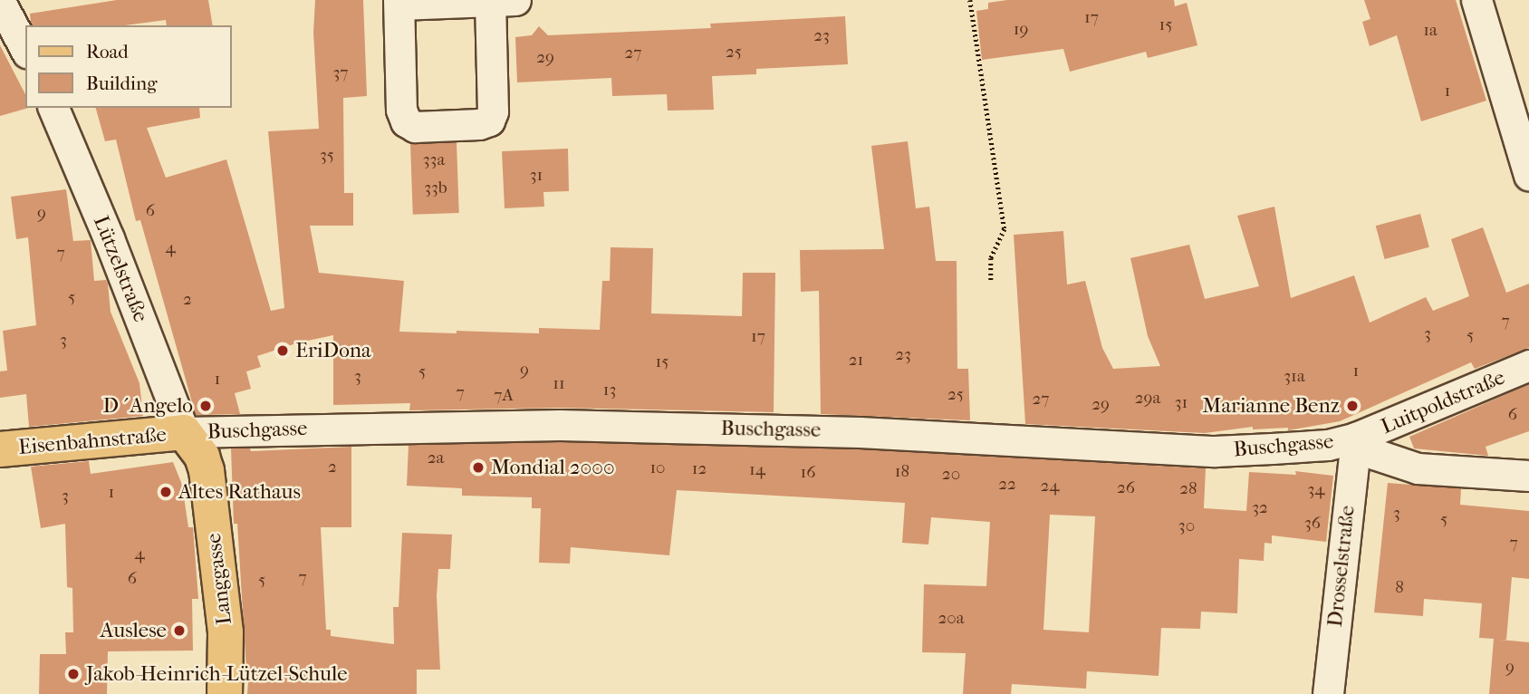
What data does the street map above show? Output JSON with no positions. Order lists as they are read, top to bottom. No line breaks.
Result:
{"streets":{"main road":["Eisenbahnstraße","Langgasse"],"street":["Lützelstraße","Luitpoldstraße","Buschgasse","Drosselstraße"]},"crossings":[["Lützelstraße","Buschgasse"],["Lützelstraße","Eisenbahnstraße"],["Lützelstraße","Langgasse"],["Luitpoldstraße","Buschgasse"],["Luitpoldstraße","Drosselstraße"],["Buschgasse","Eisenbahnstraße"],["Buschgasse","Drosselstraße"],["Buschgasse","Langgasse"],["Eisenbahnstraße","Langgasse"]],"places":["EriDona","D´Angelo","Marianne Benz","Mondial 2000","Altes Rathaus","Auslese","Jakob-Heinrich-Lützel-Schule"],"house_numbers":["17","15","19","1a","23","25","27","29","37","1","35","33a","31","33b","6","9","4","7","5","2","7","3","5","17","3","23","21","15","9","1","5","3","31a","1","11","13","7","25","7A","29a","27","31","29","6","2a","2","10","12","14","18","16","20","22","24","26","28","34","1","3","32","3","5","36","30","7","4","7","6","5","8","20a","9"],"legend":["Road","Building"]}
